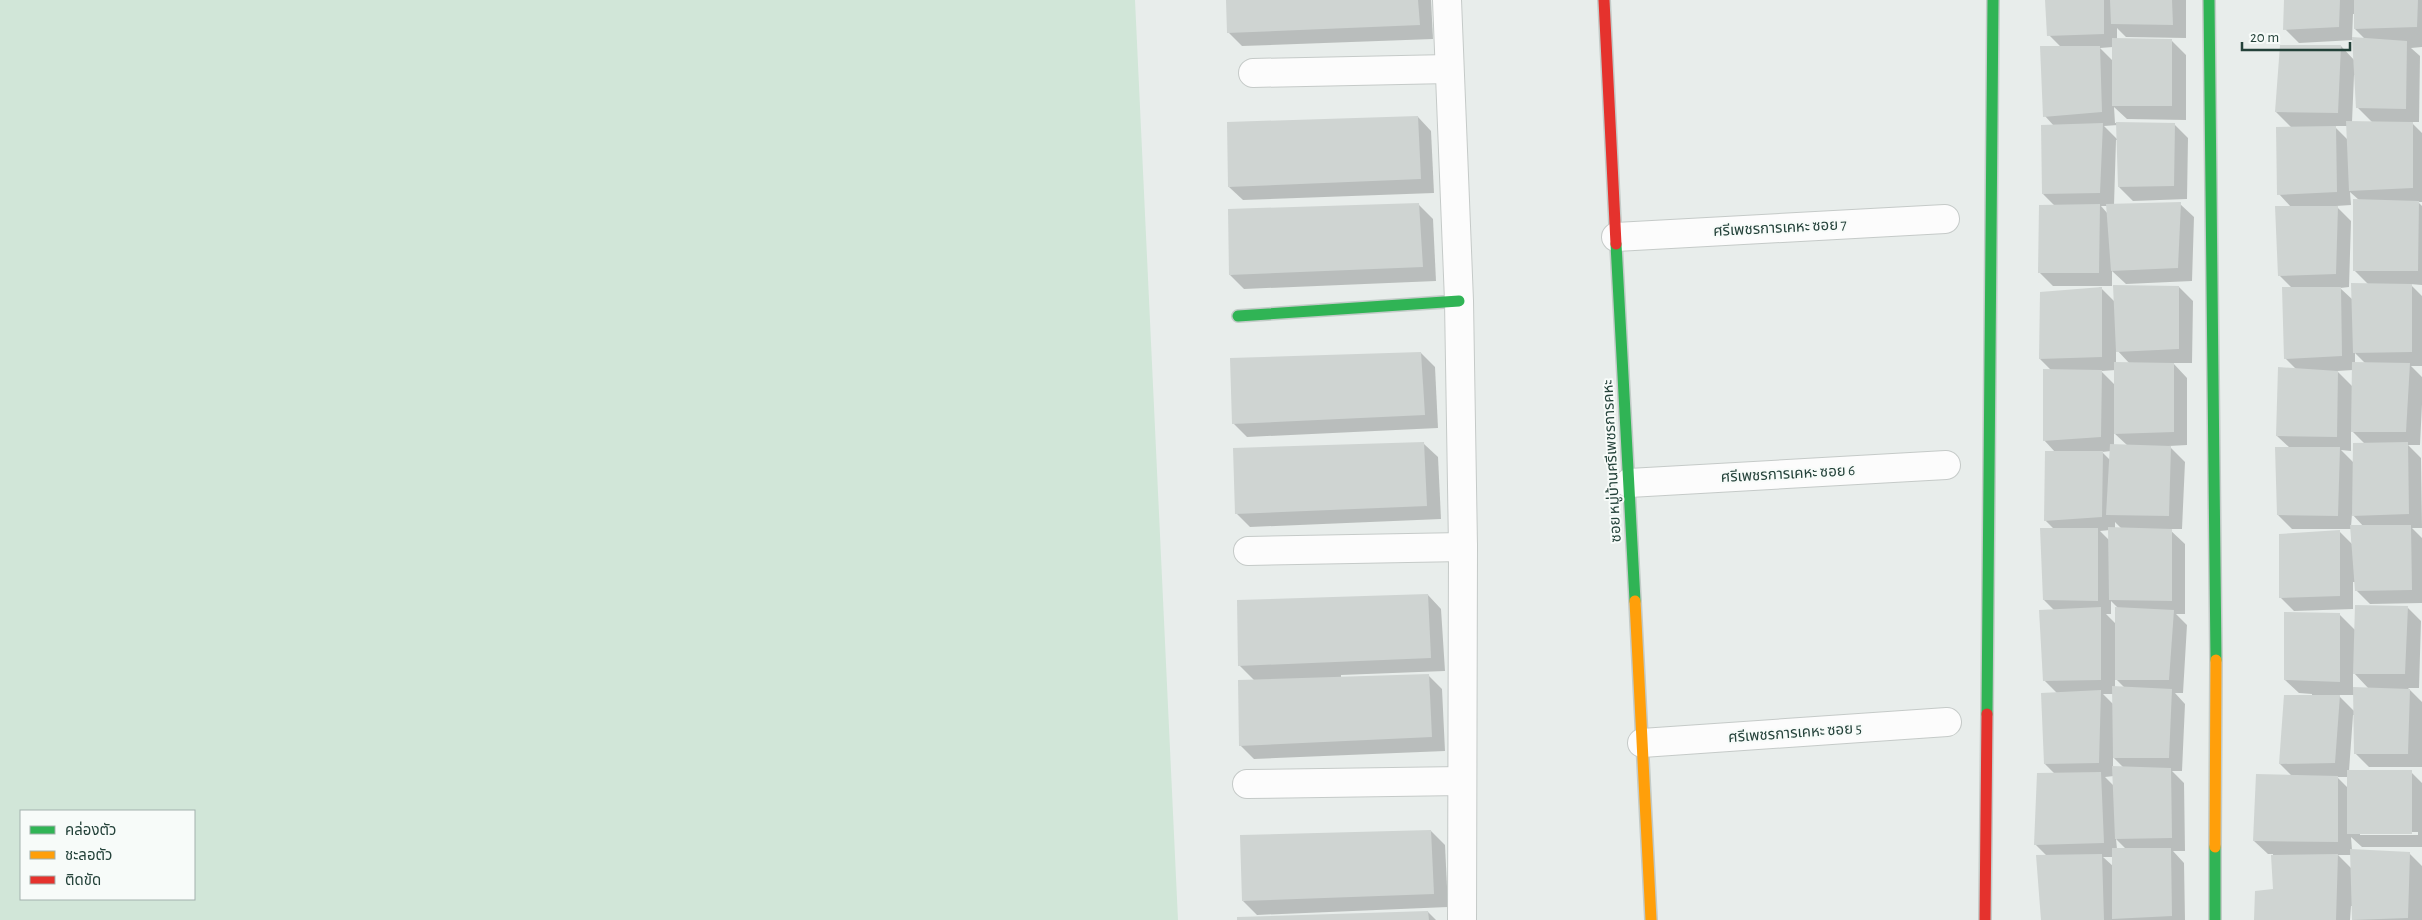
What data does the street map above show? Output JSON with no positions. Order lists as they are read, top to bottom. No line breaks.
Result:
{"streets":{"street":["ศรีเพชรการเคหะ ซอย 7","ซอย หมู่บ้านศรีเพชรการคหะ","ศรีเพชรการเคหะ ซอย 6","ศรีเพชรการเคหะ ซอย 5"]},"crossings":[["ศรีเพชรการเคหะ ซอย 7","ซอย หมู่บ้านศรีเพชรการคหะ"],["ซอย หมู่บ้านศรีเพชรการคหะ","ศรีเพชรการเคหะ ซอย 6"],["ซอย หมู่บ้านศรีเพชรการคหะ","ศรีเพชรการเคหะ ซอย 5"]],"legend":["คล่องตัว","ชะลอตัว","ติดขัด"],"scale_bar":"20 m"}
